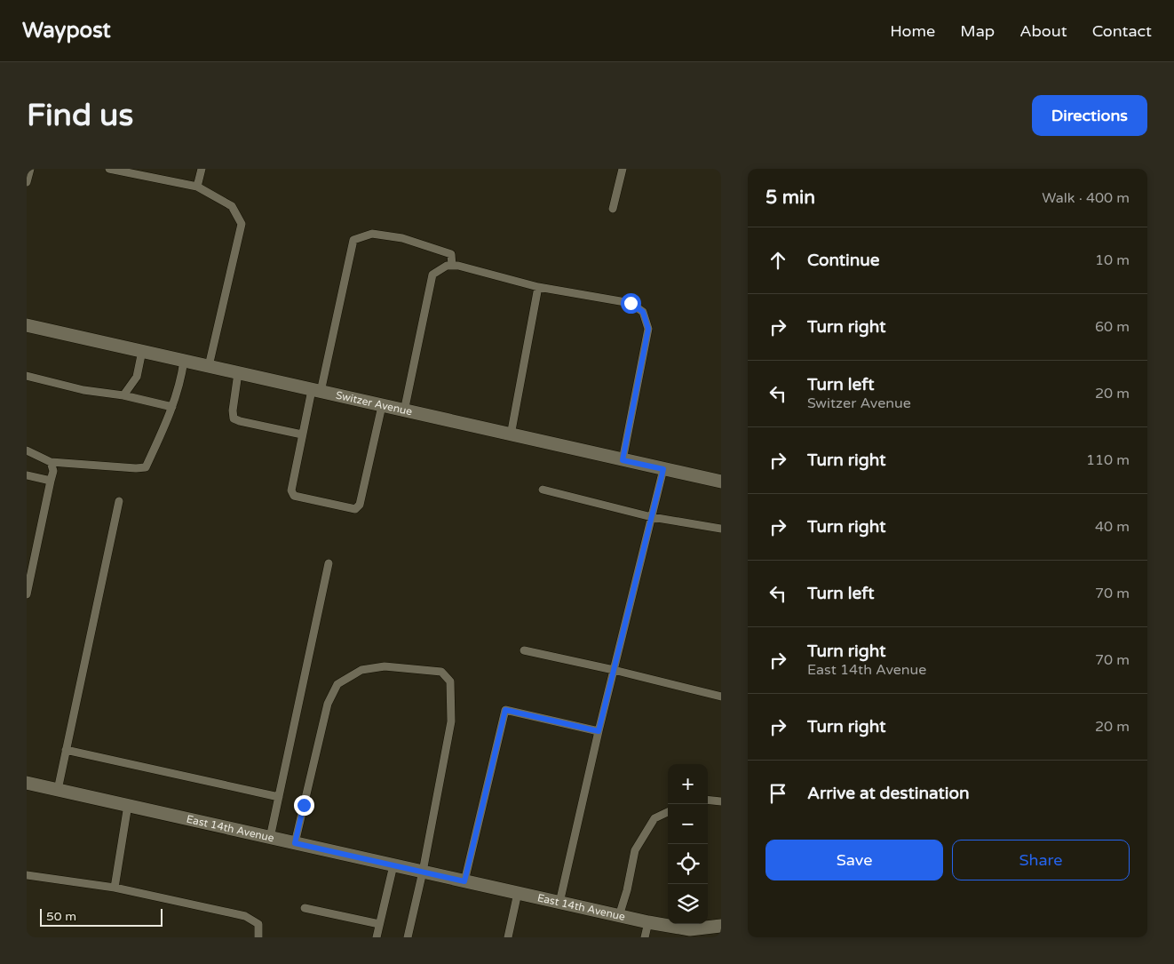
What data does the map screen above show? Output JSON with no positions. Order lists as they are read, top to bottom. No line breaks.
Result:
{"streets":{"street":["Switzer Avenue","East 14th Avenue"]},"scale_bar":"50 m","page":{"header":"Waypost","nav":["Home","Map","About","Contact"],"buttons":["Directions",["Save","Share"]],"title":"Find us","heading":["5 min","Walk · 400 m"],"list":[["Continue","10 m"],["Turn right","60 m"],["Turn left","Switzer Avenue","20 m"],["Turn right","110 m"],["Turn right","40 m"],["Turn left","70 m"],["Turn right","East 14th Avenue","70 m"],["Turn right","20 m"],"Arrive at destination"],"map_buttons":["+","−"],"scale":"50 m"}}
